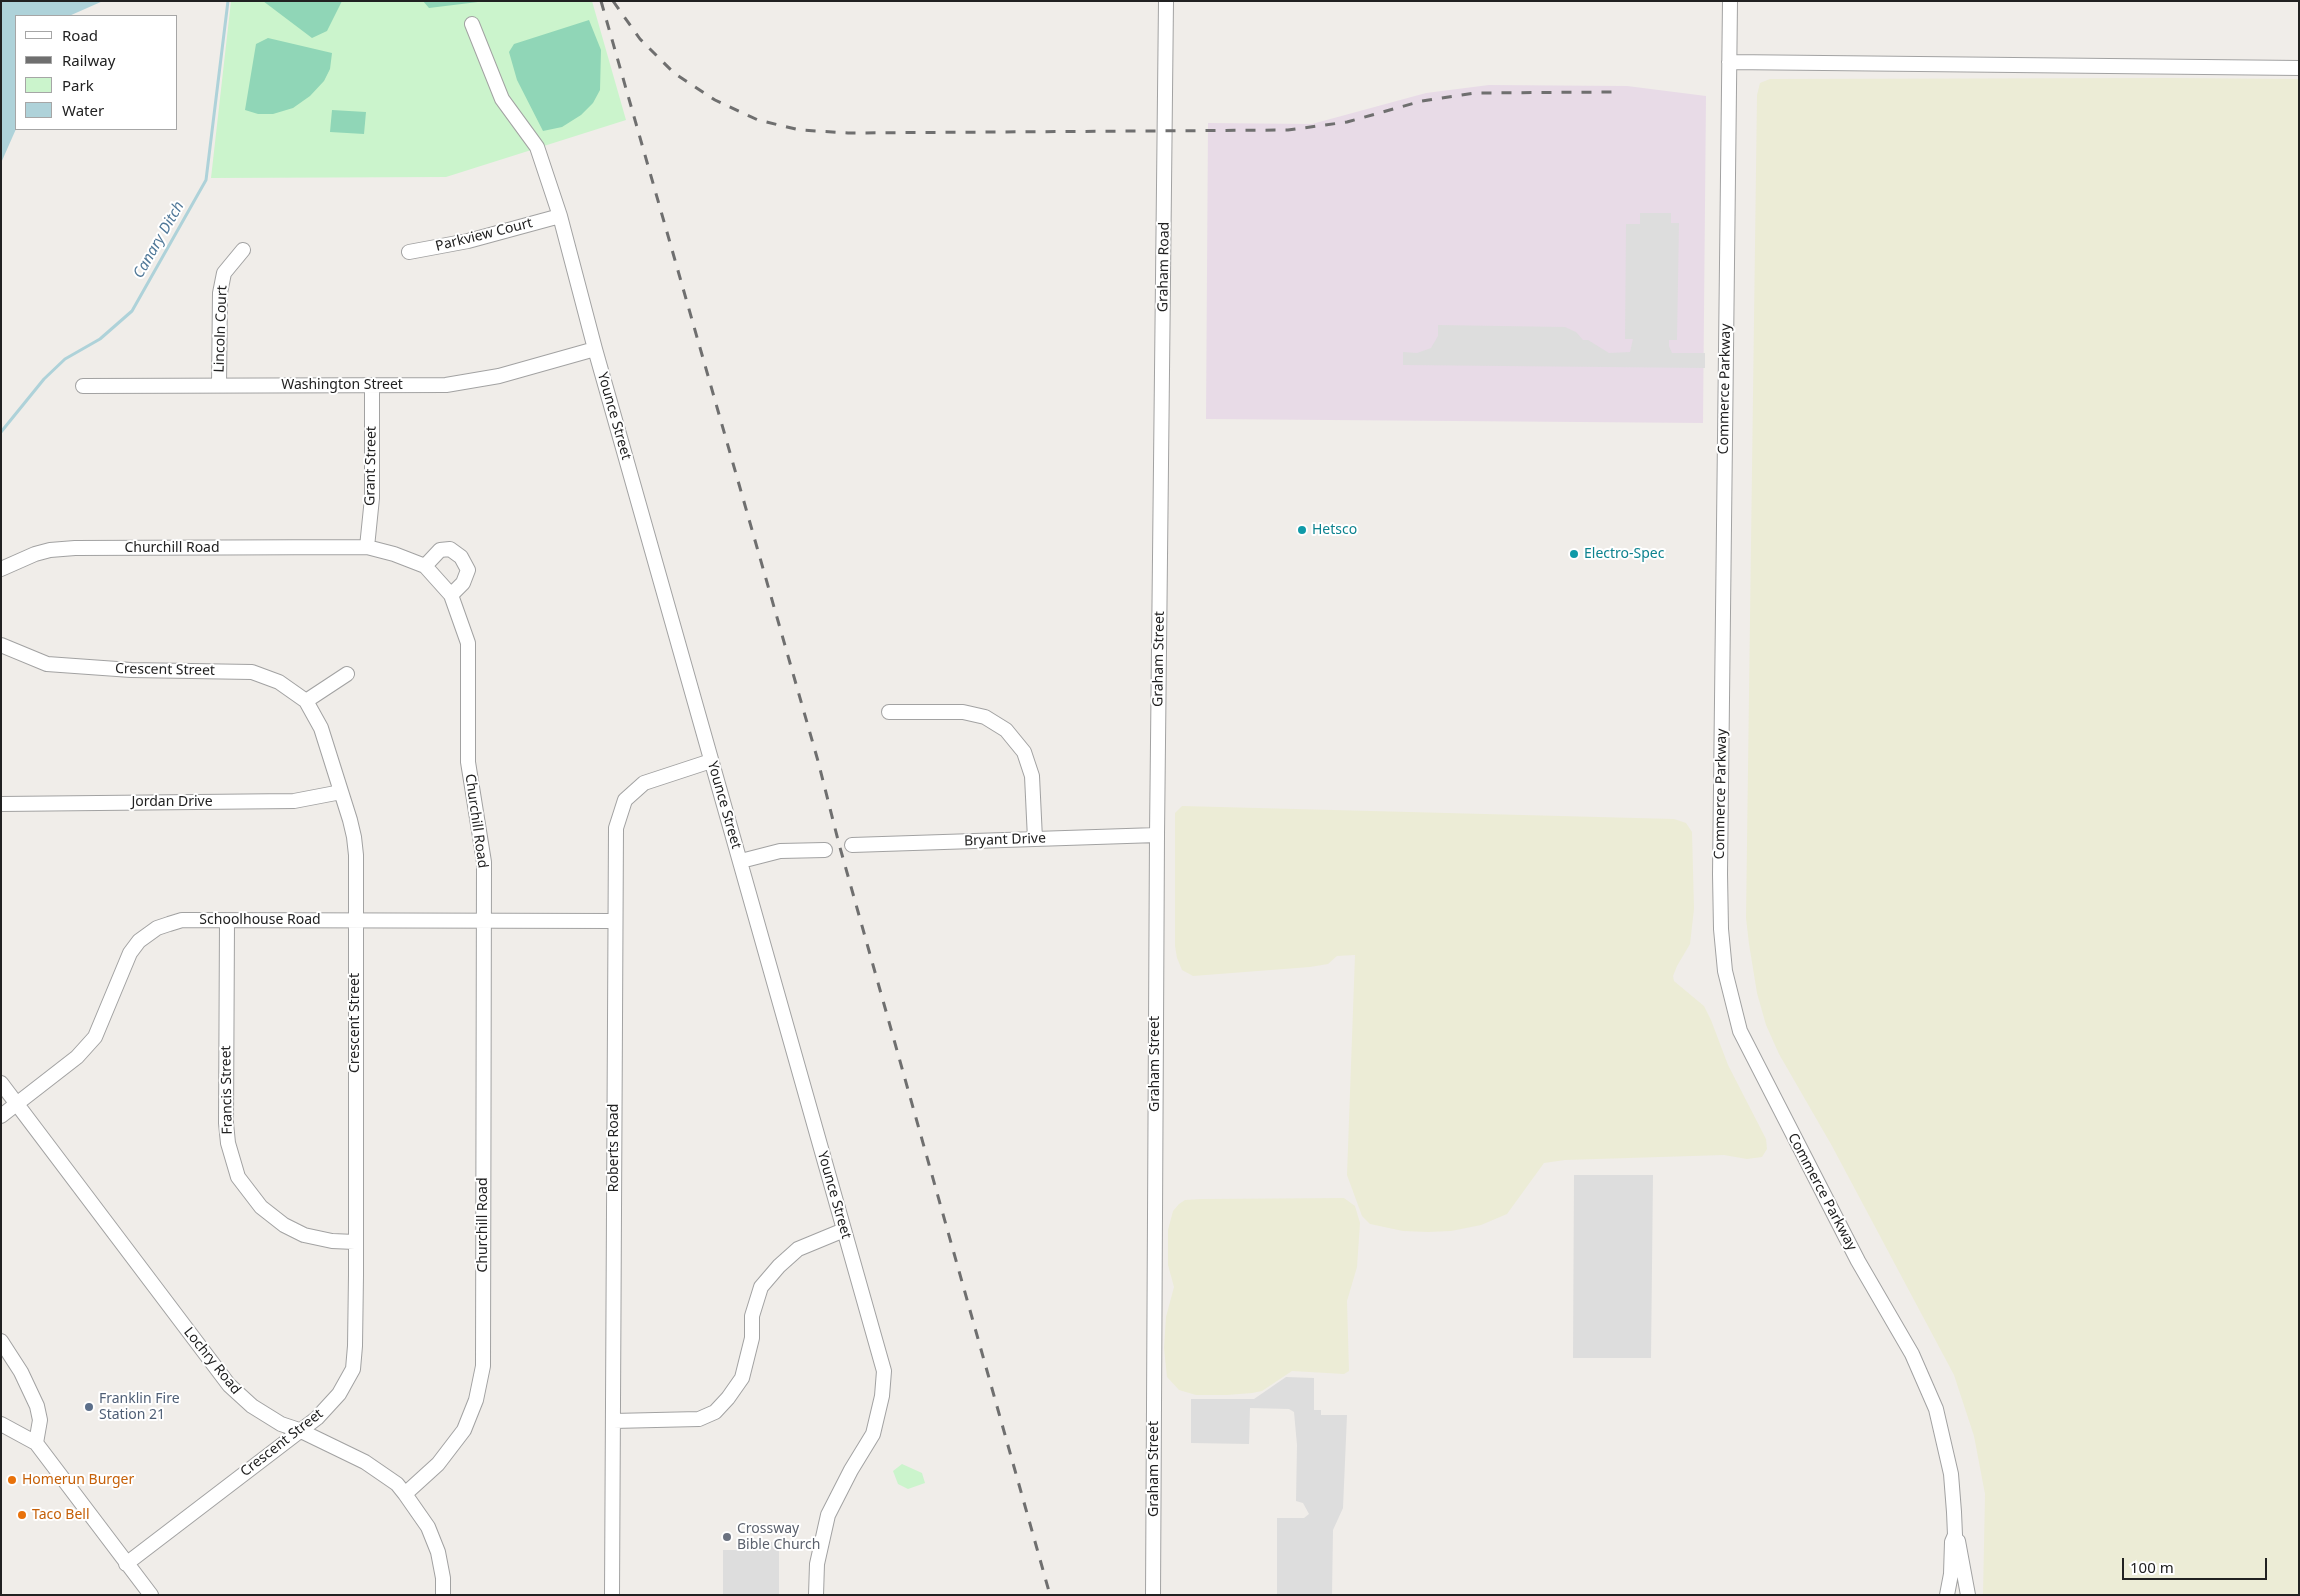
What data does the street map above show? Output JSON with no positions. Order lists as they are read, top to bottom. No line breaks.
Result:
{"streets":{"street":["Parkview Court","Graham Road","Lincoln Court","Washington Street","Commerce Parkway","Younce Street","Grant Street","Churchill Road","Graham Street","Crescent Street","Jordan Drive","Bryant Drive","Schoolhouse Road","Francis Street","Roberts Road","Lochry Road"]},"crossings":[["Parkview Court","Younce Street"],["Graham Road","Graham Street"],["Lincoln Court","Washington Street"],["Washington Street","Younce Street"],["Washington Street","Grant Street"],["Younce Street","Roberts Road"],["Grant Street","Churchill Road"],["Churchill Road","Schoolhouse Road"],["Churchill Road","Lochry Road"],["Graham Street","Bryant Drive"],["Crescent Street","Jordan Drive"],["Crescent Street","Schoolhouse Road"],["Crescent Street","Francis Street"],["Crescent Street","Lochry Road"],["Schoolhouse Road","Francis Street"],["Schoolhouse Road","Roberts Road"],["Schoolhouse Road","Lochry Road"]],"water":["Canary Ditch"],"places":["Hetsco","Electro-Spec","Franklin Fire Station 21","Homerun Burger","Taco Bell","Crossway Bible Church"],"legend":["Road","Railway","Park","Water"],"scale_bar":"100 m"}
